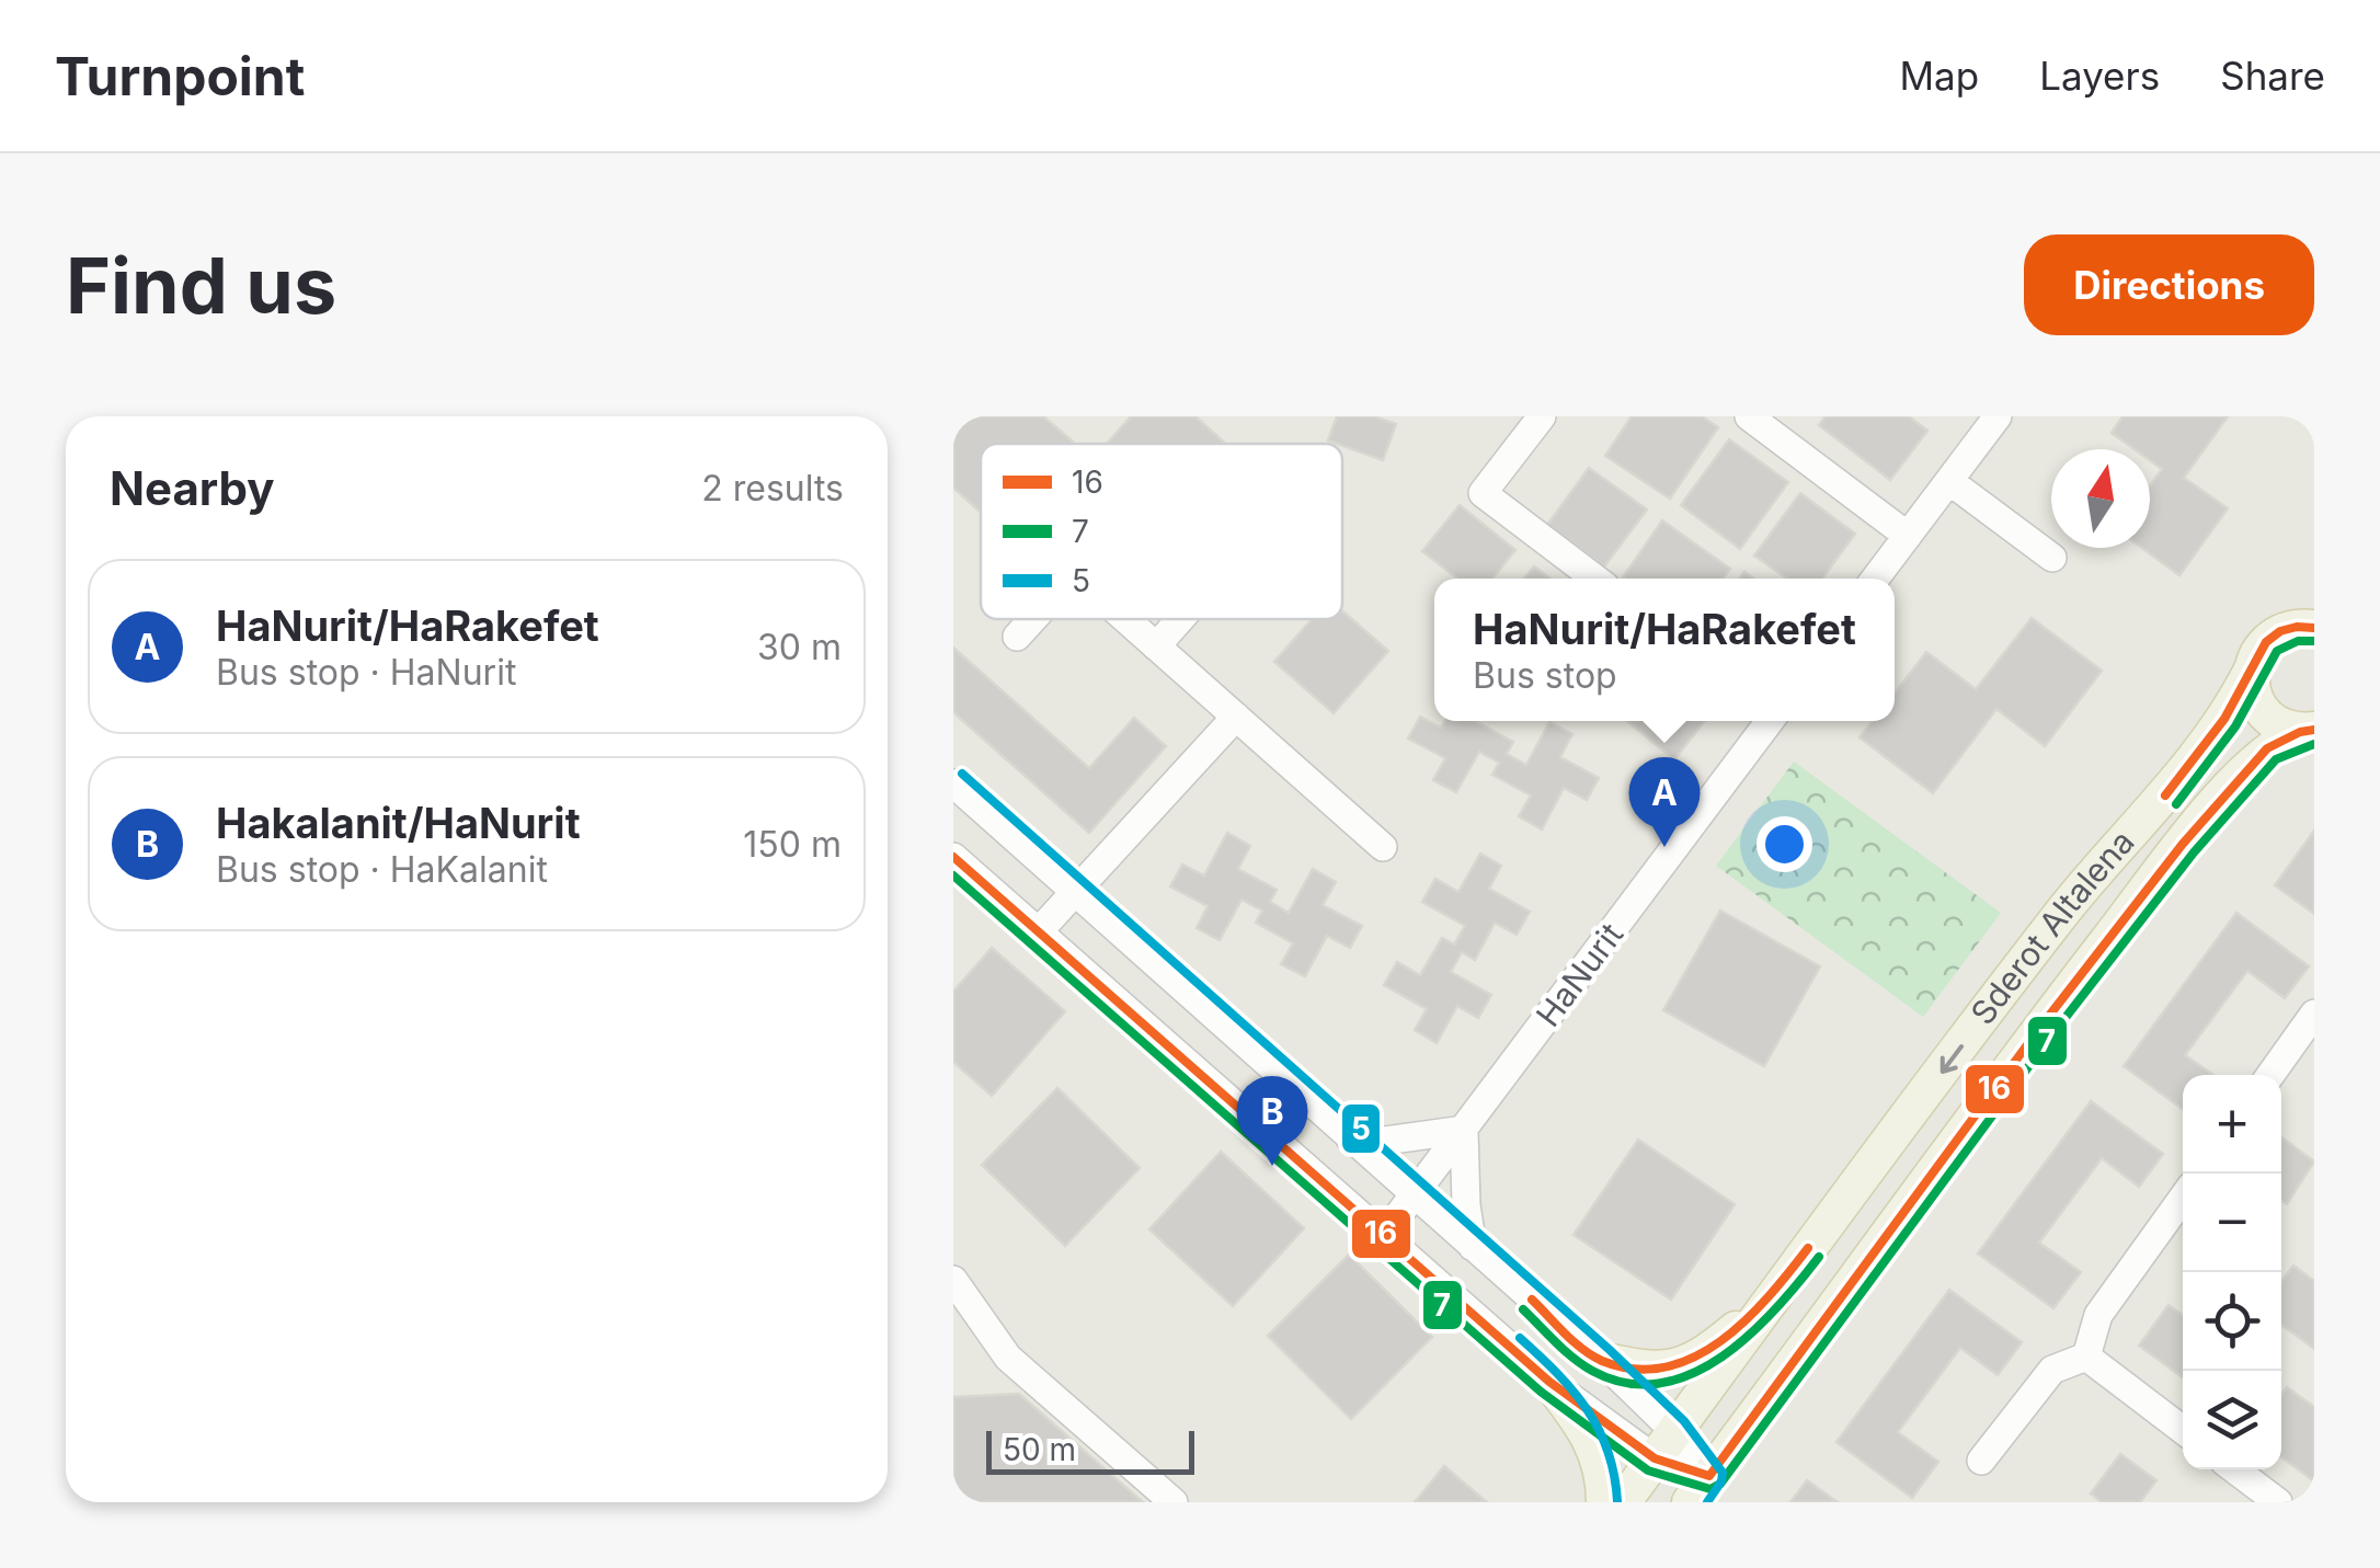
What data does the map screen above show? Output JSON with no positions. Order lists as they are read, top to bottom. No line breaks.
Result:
{"streets":{"main road":["Sderot Altalena"],"street":["HaNurit"]},"lines":["transit line 16","transit line 7","transit line 5"],"legend":["16","7","5"],"scale_bar":"50 m","north":"top","page":{"header":"Turnpoint","nav":["Map","Layers","Share"],"buttons":"Directions","title":"Find us","heading":["Nearby","2 results"],"list":[{"mark":"A","name":"HaNurit/HaRakefet","note":"Bus stop · HaNurit","value":"30 m"},{"mark":"B","name":"Hakalanit/HaNurit","note":"Bus stop · HaKalanit","value":"150 m"}],"popup":["HaNurit/HaRakefet","Bus stop"],"pins":["A","B"],"map_buttons":["+","−"],"scale":"50 m"}}
